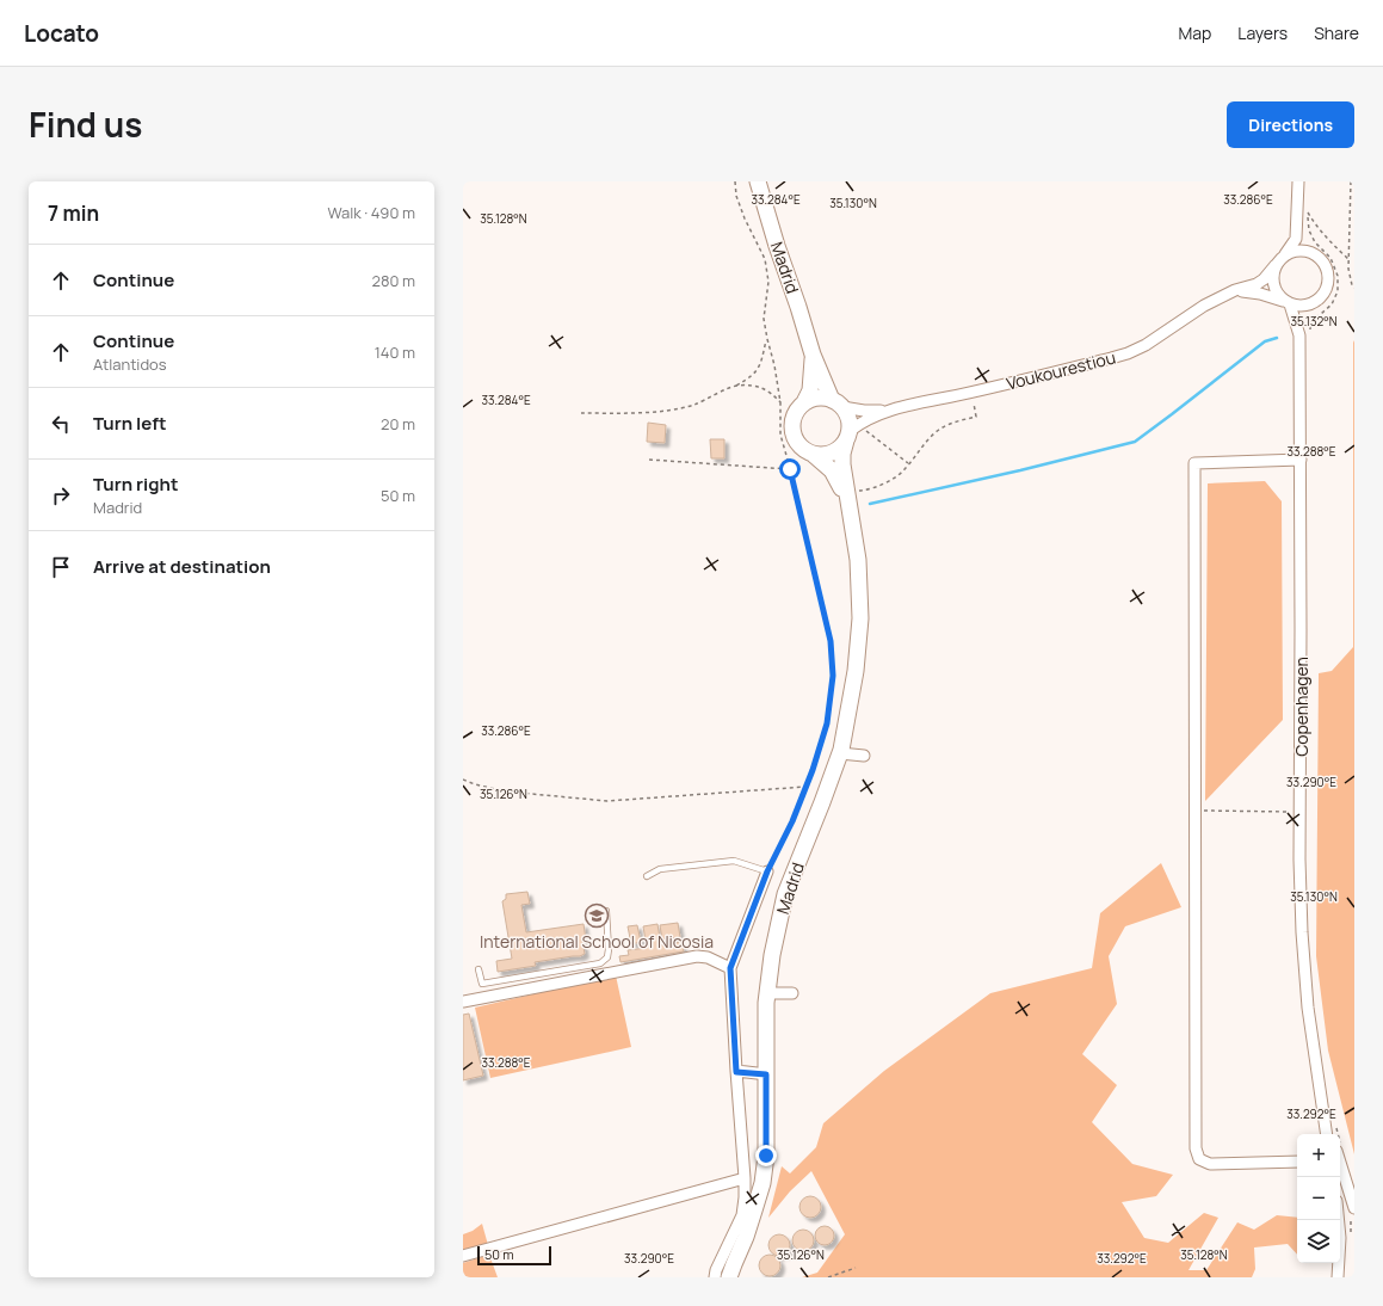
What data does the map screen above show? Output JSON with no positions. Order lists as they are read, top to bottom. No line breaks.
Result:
{"streets":{"street":["Madrid","Voukourestiou","Copenhagen"]},"crossings":[["Madrid","Voukourestiou"],["Voukourestiou","Copenhagen"]],"places":{"school or university":["International School of Nicosia"]},"scale_bar":"50 m","page":{"header":"Locato","nav":["Map","Layers","Share"],"title":"Find us","buttons":"Directions","heading":["7 min","Walk · 490 m"],"list":[["Continue","280 m"],["Continue","Atlantidos","140 m"],["Turn left","20 m"],["Turn right","Madrid","50 m"],"Arrive at destination"],"map_buttons":["+","−"],"scale":"50 m"},"coordinates":["33.286°E","33.284°E","35.130°N","35.128°N","35.132°N","33.288°E","33.290°E","35.126°N","33.292°E"]}
